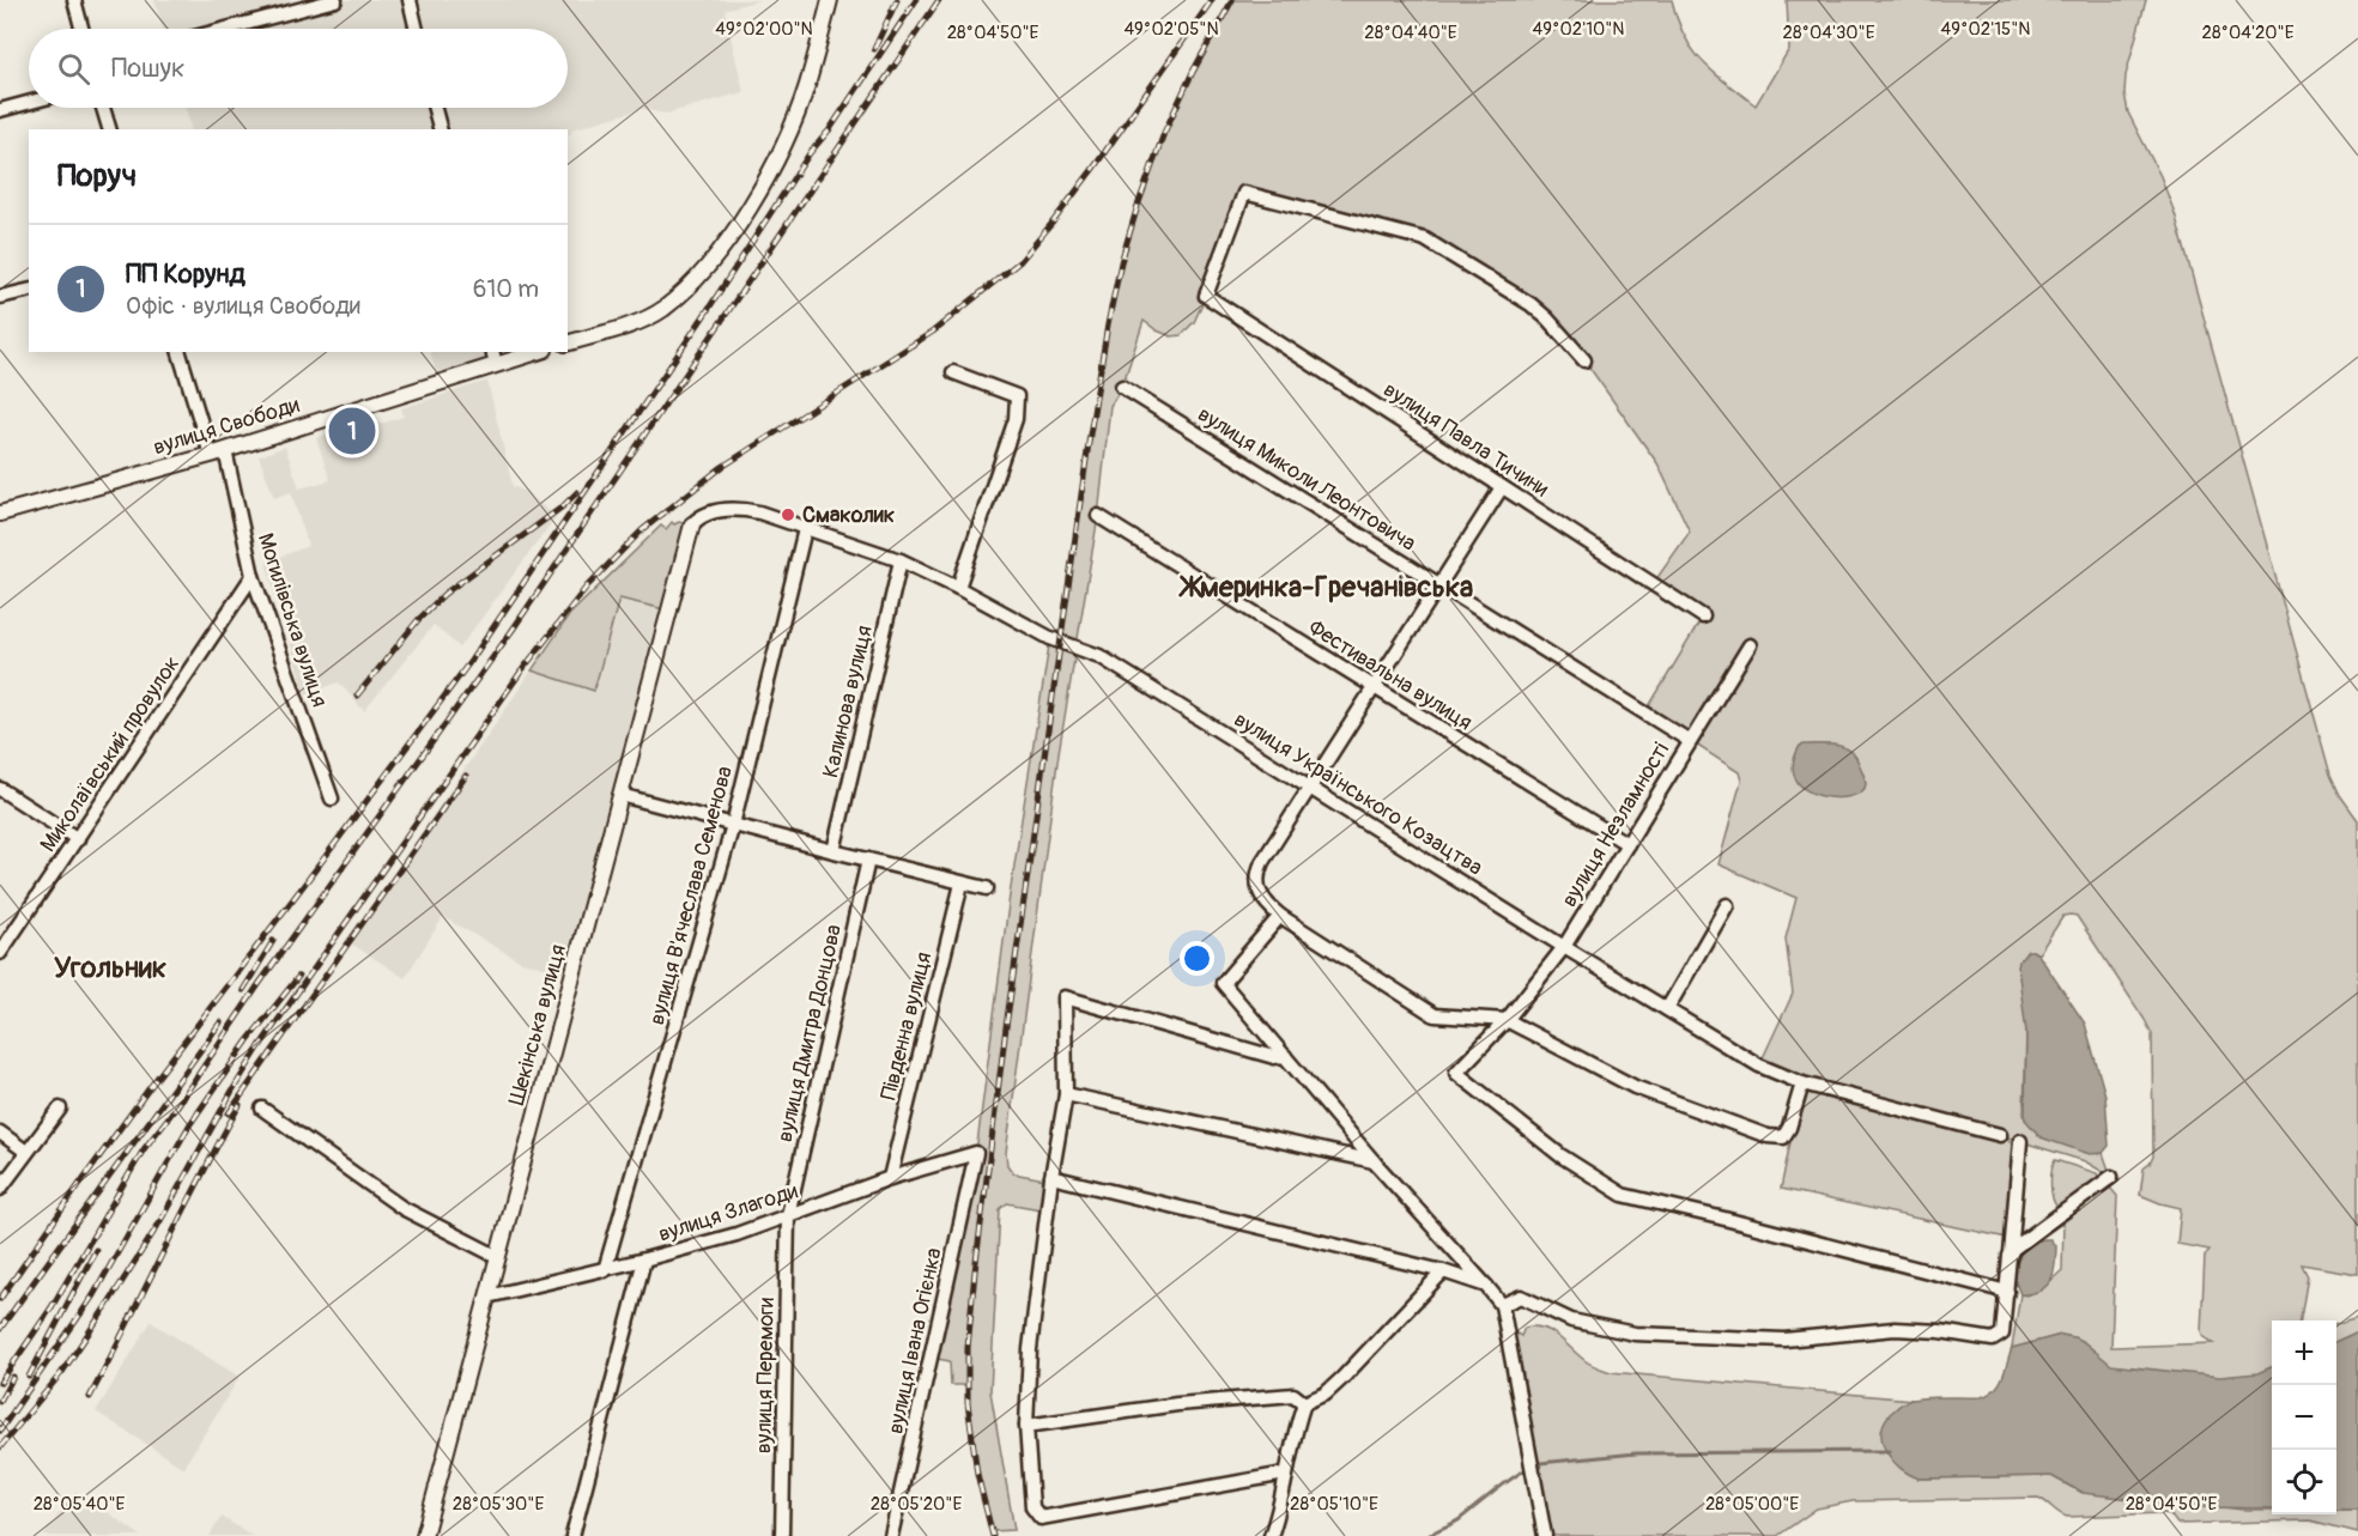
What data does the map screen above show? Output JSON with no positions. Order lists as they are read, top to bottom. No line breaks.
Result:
{"streets":{"street":["вулиця Свободи","вулиця Павла Тичини","вулиця Миколи Леонтовича","Могилівська вулиця","Фестивальна вулиця","Калинова вулиця","Миколаївський провулок","вулиця Українського Козацтва","вулиця Незламності","вулиця В'ячеслава Семенова","Шекінська вулиця","Південна вулиця","вулиця Дмитра Донцова","вулиця Злагоди","вулиця Івана Огієнка","вулиця Перемоги"]},"crossings":[["вулиця Свободи","Могилівська вулиця"],["вулиця Миколи Леонтовича","вулиця Незламності"],["Могилівська вулиця","Миколаївський провулок"],["Фестивальна вулиця","вулиця Незламності"],["Калинова вулиця","вулиця Українського Козацтва"],["вулиця Українського Козацтва","вулиця Незламності"],["вулиця Українського Козацтва","вулиця В'ячеслава Семенова"],["вулиця Українського Козацтва","Шекінська вулиця"],["вулиця В'ячеслава Семенова","вулиця Злагоди"],["Шекінська вулиця","вулиця Злагоди"],["Південна вулиця","вулиця Злагоди"],["вулиця Дмитра Донцова","вулиця Злагоди"],["вулиця Дмитра Донцова","вулиця Перемоги"],["вулиця Злагоди","вулиця Івана Огієнка"],["вулиця Злагоди","вулиця Перемоги"]],"districts":["Жмеринка-Гречанівська","Угольник"],"places":["Смаколик"],"page":{"search":"Пошук","heading":"Поруч","list":[{"mark":"1","name":"ПП Корунд","note":"Офіс · вулиця Свободи","value":"610 m"}],"pins":"1","map_buttons":["+","−"]},"coordinates":["49°02'00\"N","49°02'05\"N","49°02'10\"N","49°02'15\"N","28°04'50\"E","28°04'40\"E","28°04'30\"E","28°04'20\"E","28°05'40\"E","28°05'30\"E","28°05'20\"E","28°05'10\"E","28°05'00\"E"]}
